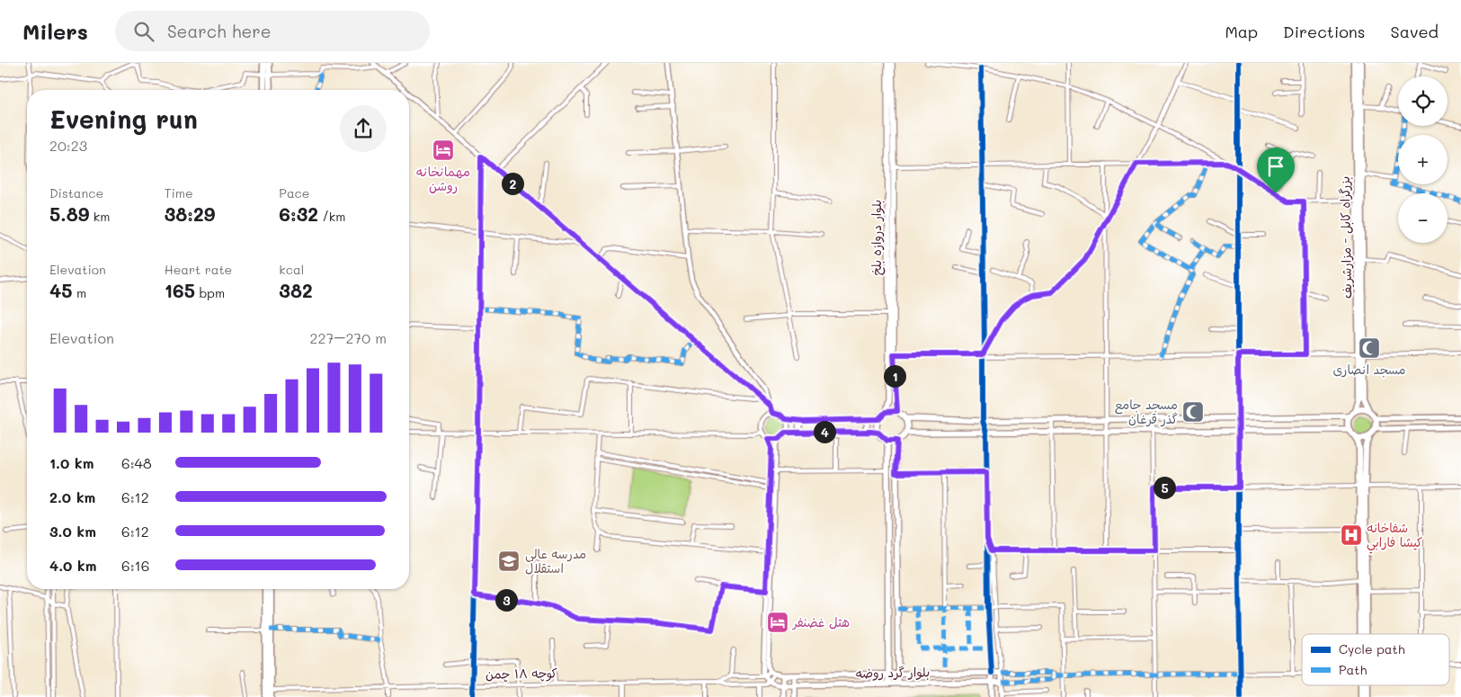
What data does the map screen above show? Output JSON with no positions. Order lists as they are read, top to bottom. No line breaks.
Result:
{"streets":{"highway":["بزرگراه کابل - مزارشریف"],"main road":["بلوار دروازه بلخ","بلوار گرد روضه"],"street":["كوچه ١٨ چمن"]},"places":{"hotel":["مهمانخانه روشن","هتل غضنفر"],"mosque":["مسجد انصاری","مسجد جامع گذر قرغان"],"hospital":["شفاخانه كيشا فارابي"],"school or university":["مدرسه عالی استقلال"]},"legend":["Cycle path","Path"],"page":{"header":"Milers","search":"Search here","nav":["Map","Directions","Saved"],"map_buttons":["+","−"],"heading":["Evening run","20:23"],"stats":[["Distance","5.89 km"],["Time","38:29"],["Pace","6:32 /km"],["Elevation","45 m"],["Heart rate","165 bpm"],["kcal","382"]],"pins":["2","1","4","5","3"],"chart":["Elevation","227–270 m"],"list":[{"name":"1.0 km","note":"6:48"},{"name":"2.0 km","note":"6:12"},{"name":"3.0 km","note":"6:12"},{"name":"4.0 km","note":"6:16"}]}}
